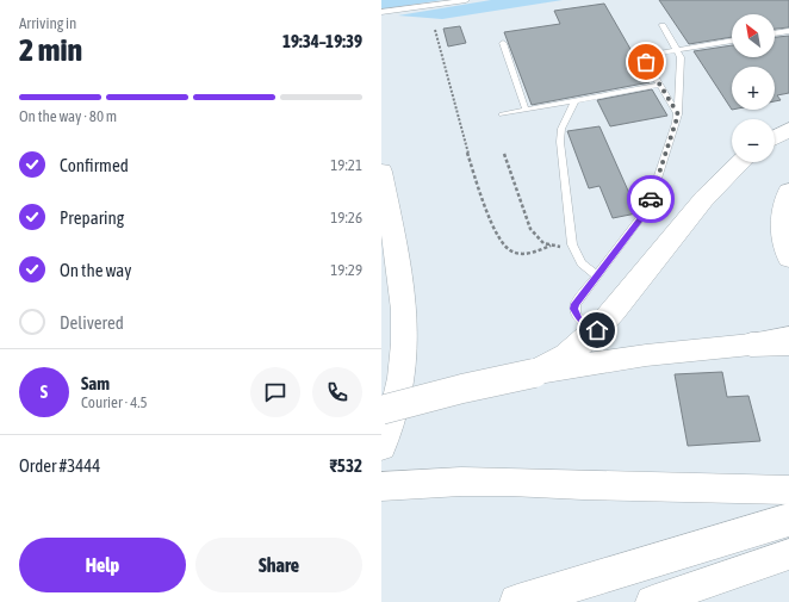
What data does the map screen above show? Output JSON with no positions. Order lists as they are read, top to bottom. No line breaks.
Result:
{"north":"top left","page":{"heading":["2 min","Arriving in","19:34–19:39"],"panel":["Sam","Courier · 4.5","Order #3444","₹532"],"map_buttons":["+","−"],"bar":"On the way · 80 m","list":[["Confirmed","19:21"],["Preparing","19:26"],["On the way","19:29"],"Delivered"],"round":"S","buttons":["Help","Share"]}}
